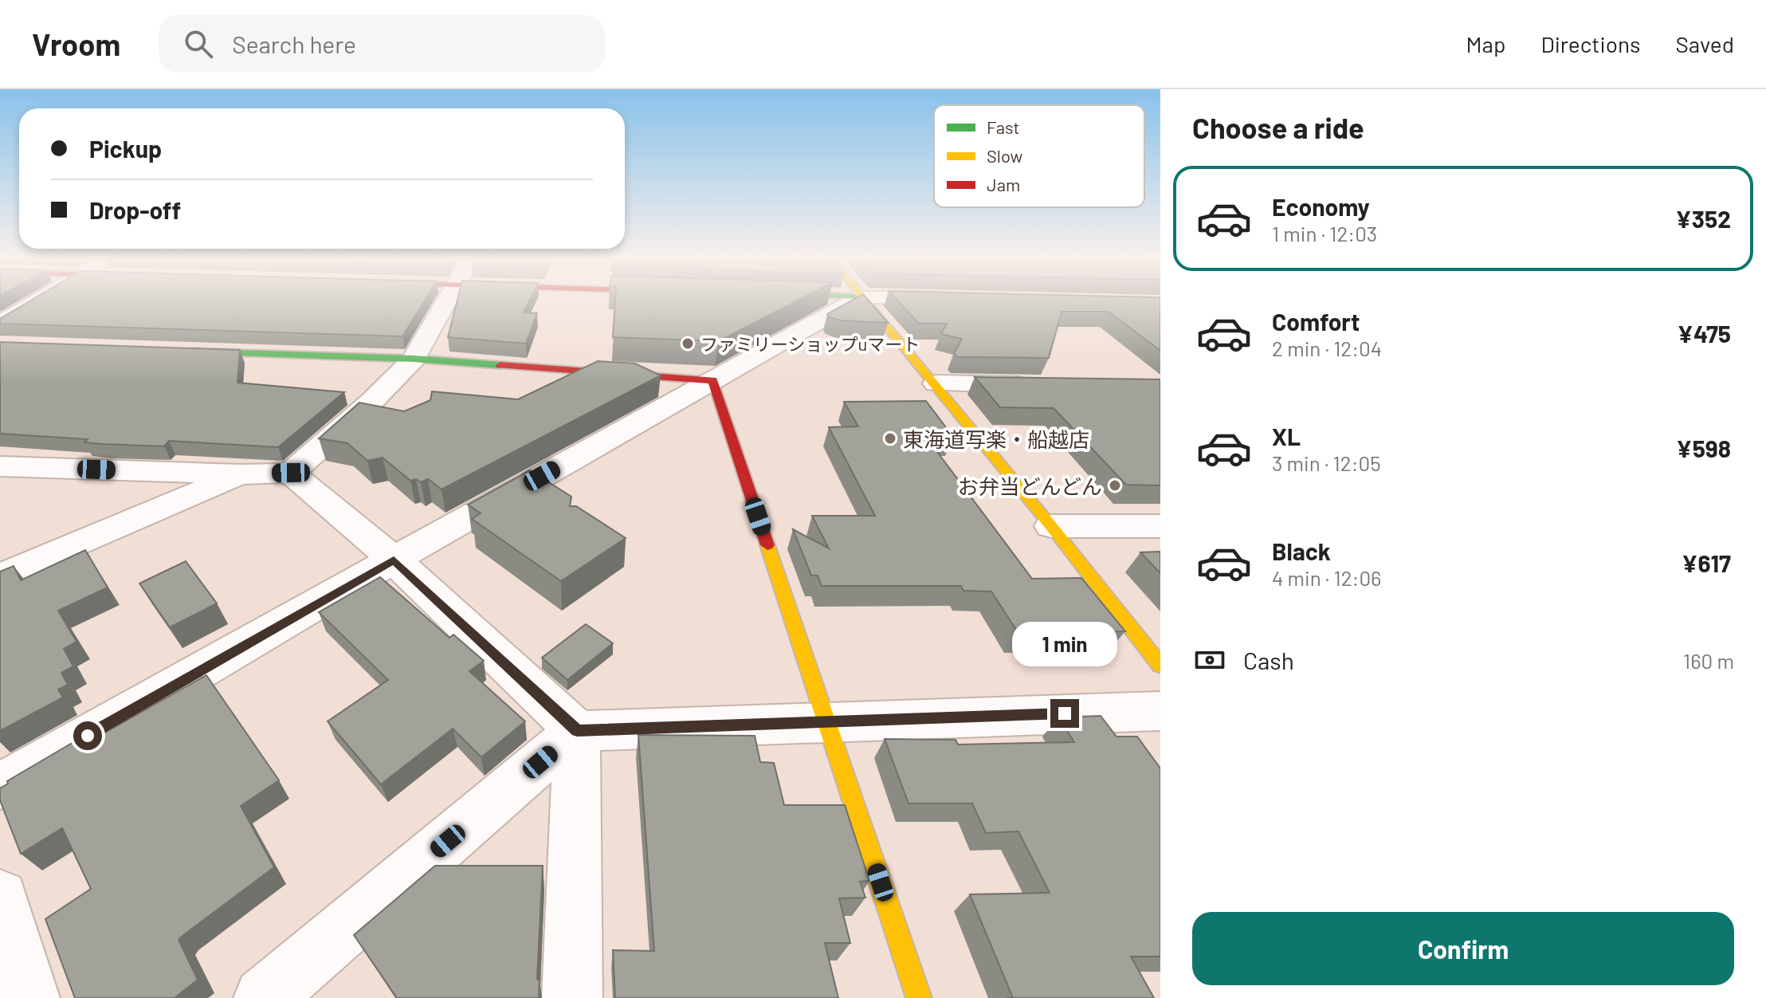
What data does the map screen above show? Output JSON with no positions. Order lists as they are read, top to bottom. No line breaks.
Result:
{"places":["ファミリーショップuマート","東海道写楽・船越店","お弁当どんどん"],"legend":["Fast","Slow","Jam"],"page":{"header":"Vroom","search":"Search here","nav":["Map","Directions","Saved"],"heading":"Choose a ride","banner":["Pickup","Drop-off"],"list":[{"name":"Economy","note":"1 min · 12:03","value":"¥352"},{"name":"Comfort","note":"2 min · 12:04","value":"¥475"},{"name":"XL","note":"3 min · 12:05","value":"¥598"},{"name":"Black","note":"4 min · 12:06","value":"¥617"}],"bubble":"1 min","pay":["Cash","160 m"],"buttons":"Confirm"}}
